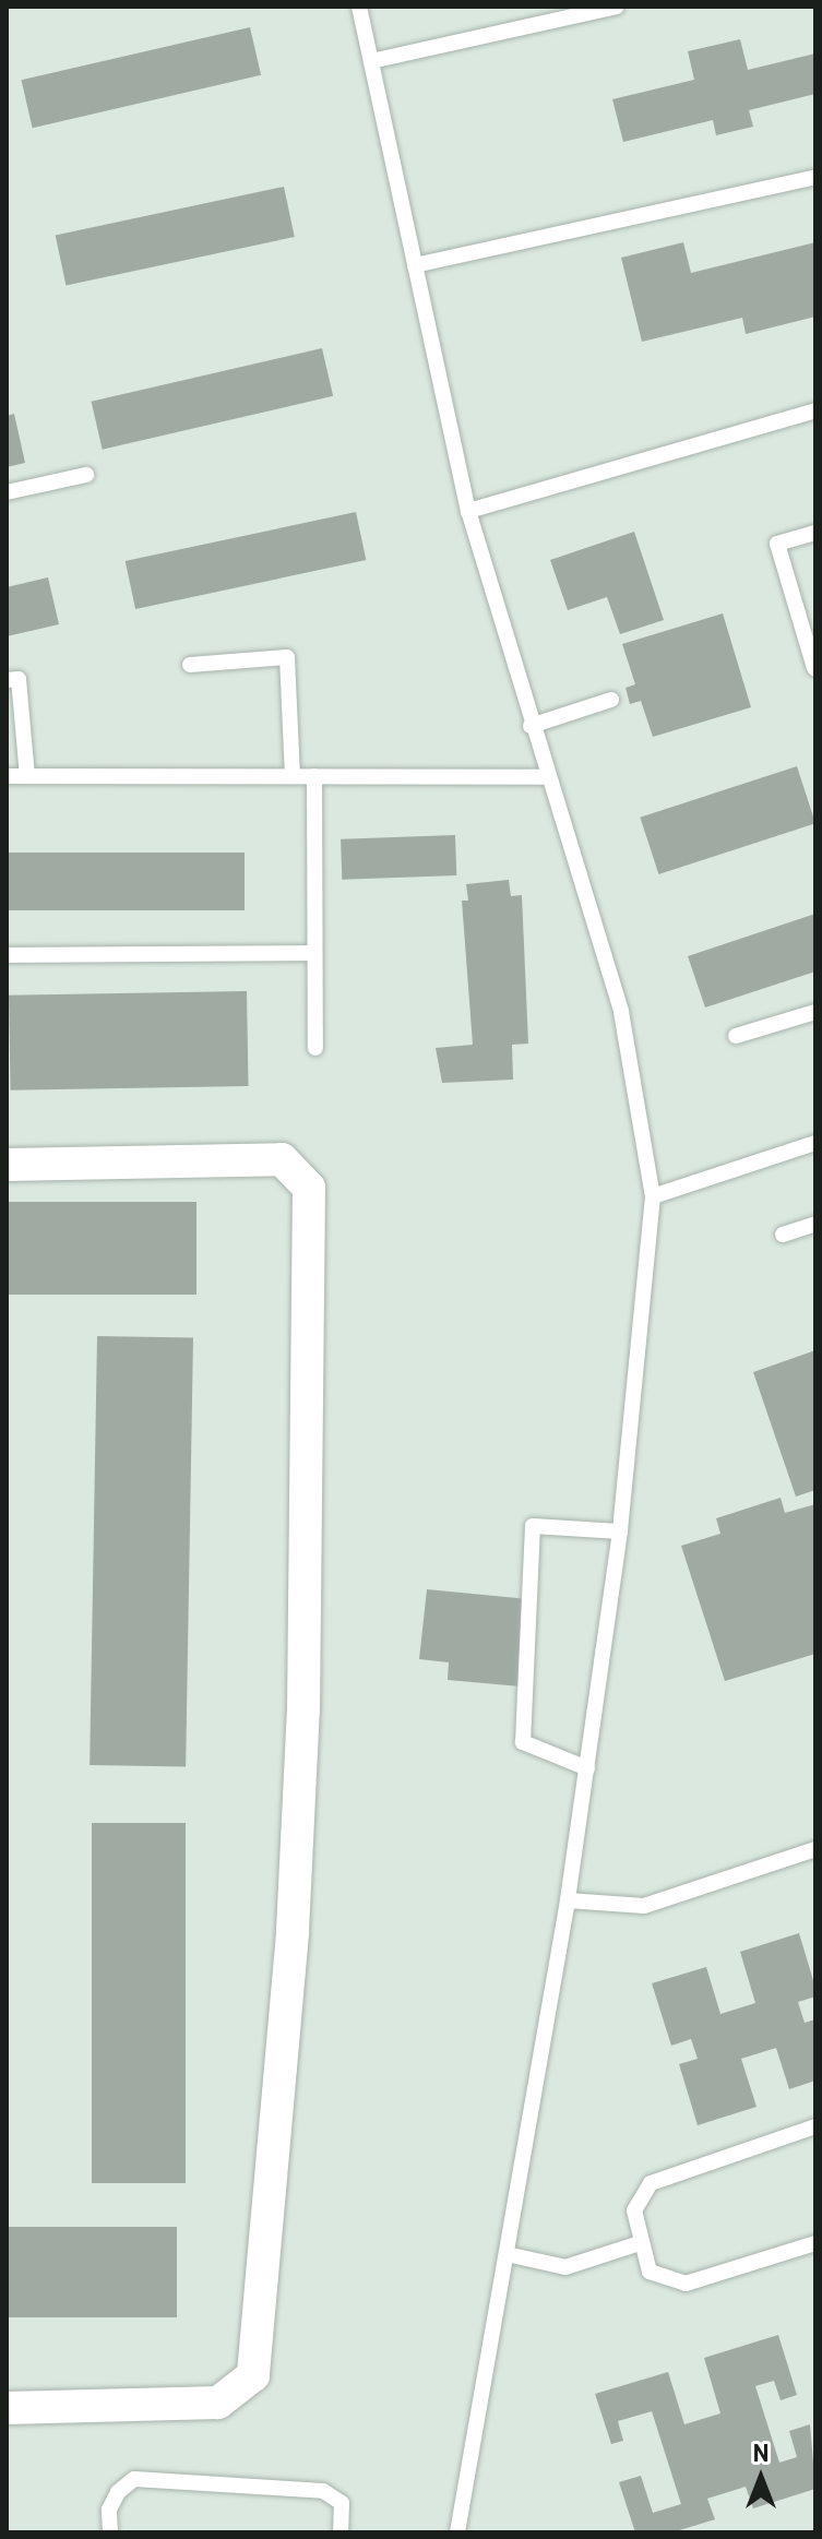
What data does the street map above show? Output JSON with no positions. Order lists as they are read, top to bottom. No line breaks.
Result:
{"north":"top"}
